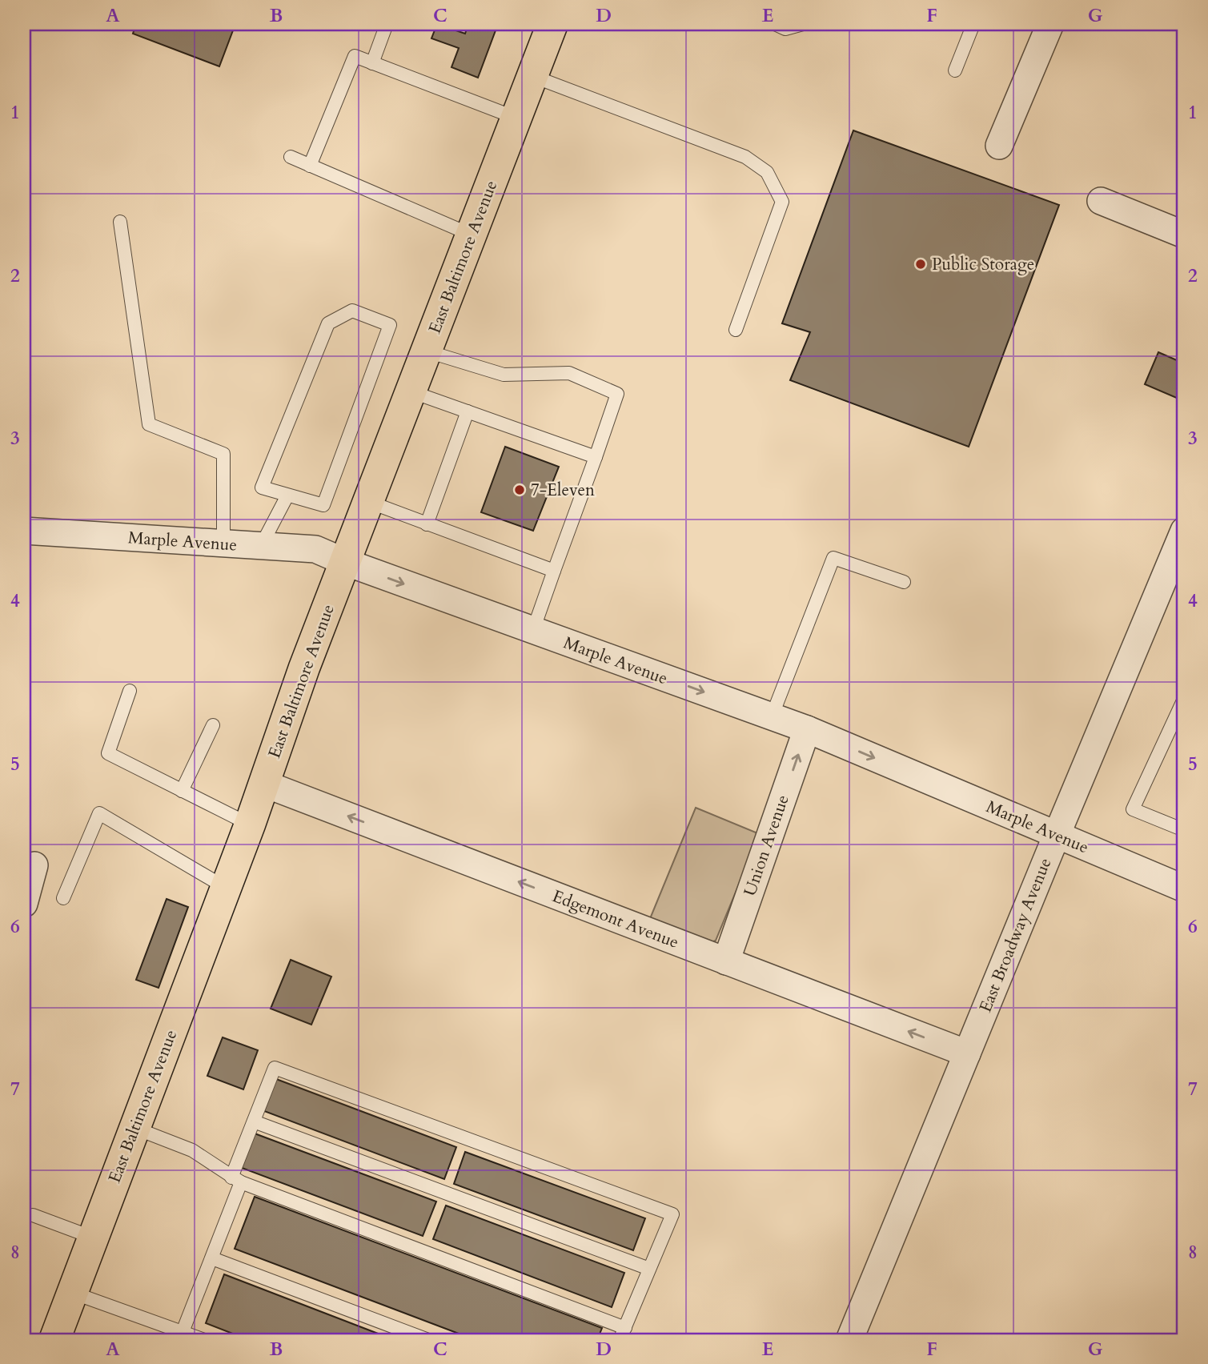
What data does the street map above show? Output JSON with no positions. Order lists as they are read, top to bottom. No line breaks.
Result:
{"streets":{"main road":["East Baltimore Avenue"],"street":["Marple Avenue","Union Avenue","Edgemont Avenue","East Broadway Avenue"]},"crossings":[["East Baltimore Avenue","Marple Avenue"],["East Baltimore Avenue","Edgemont Avenue"],["Marple Avenue","Union Avenue"],["Marple Avenue","East Broadway Avenue"],["Union Avenue","Edgemont Avenue"],["Edgemont Avenue","East Broadway Avenue"]],"one_way":["Marple Avenue","Union Avenue","Edgemont Avenue"],"places":["Public Storage","7-Eleven"],"grid":{"columns":["A","B","C","D","E","F","G"],"rows":["1","2","3","4","5","6","7","8"]}}
